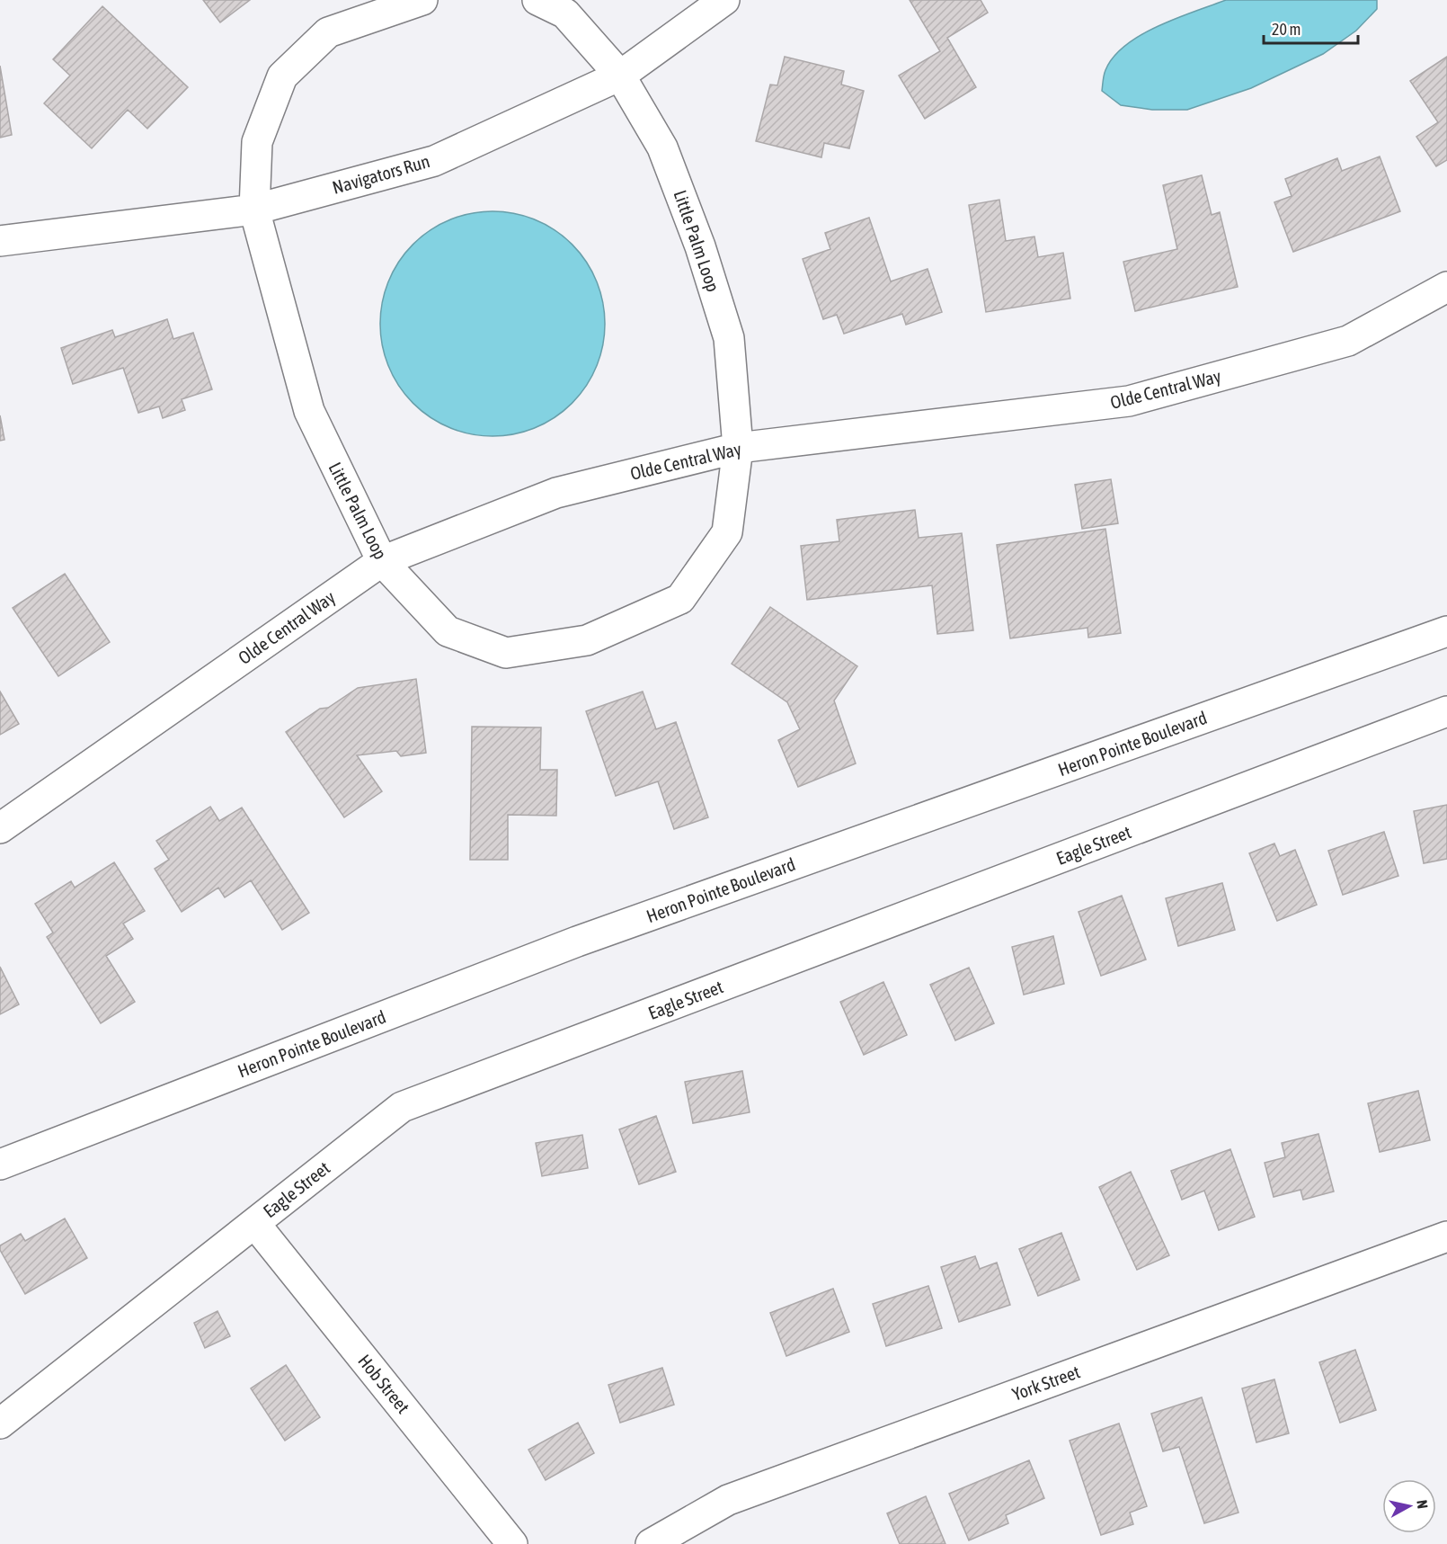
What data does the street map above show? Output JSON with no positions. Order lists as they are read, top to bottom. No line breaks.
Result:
{"streets":{"street":["Navigators Run","Little Palm Loop","Olde Central Way","Heron Pointe Boulevard","Eagle Street","York Street","Hob Street"]},"crossings":[["Navigators Run","Little Palm Loop"],["Little Palm Loop","Olde Central Way"],["Eagle Street","Hob Street"]],"scale_bar":"20 m","north":"right"}
